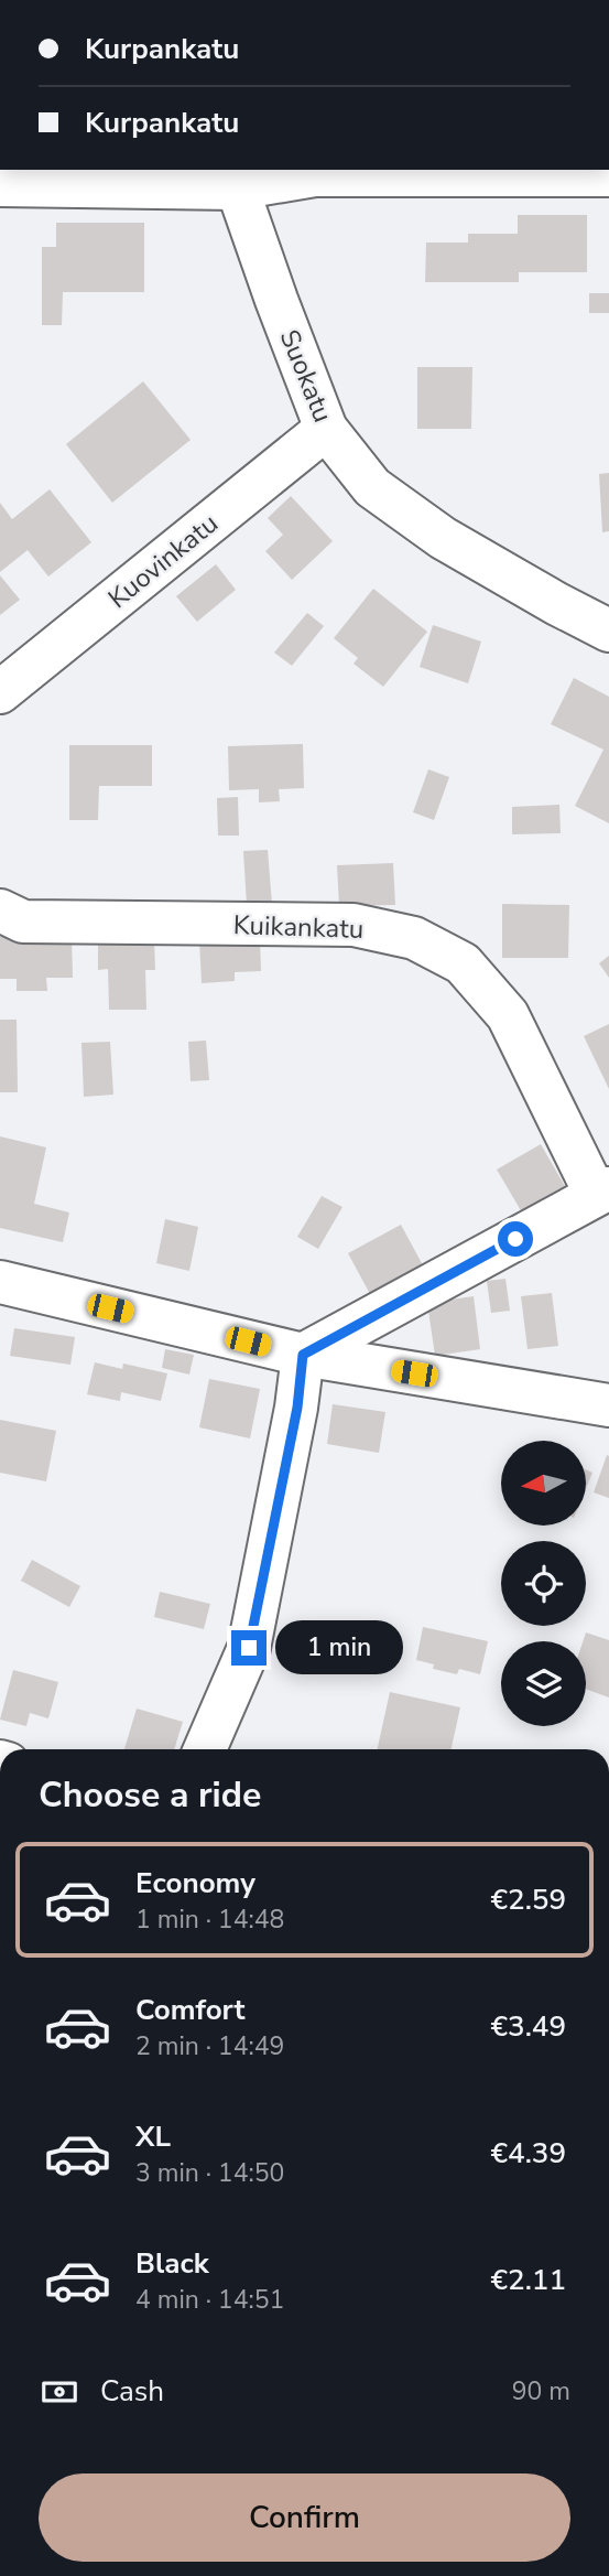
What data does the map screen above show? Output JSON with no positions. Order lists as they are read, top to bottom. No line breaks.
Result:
{"streets":{"street":["Suokatu","Kuovinkatu","Kuikankatu"]},"crossings":[["Suokatu","Kuovinkatu"]],"north":"left","page":{"banner":["Kurpankatu","Kurpankatu"],"bubble":"1 min","heading":"Choose a ride","list":[{"name":"Economy","note":"1 min · 14:48","value":"€2.59"},{"name":"Comfort","note":"2 min · 14:49","value":"€3.49"},{"name":"XL","note":"3 min · 14:50","value":"€4.39"},{"name":"Black","note":"4 min · 14:51","value":"€2.11"}],"pay":["Cash","90 m"],"buttons":"Confirm"}}
